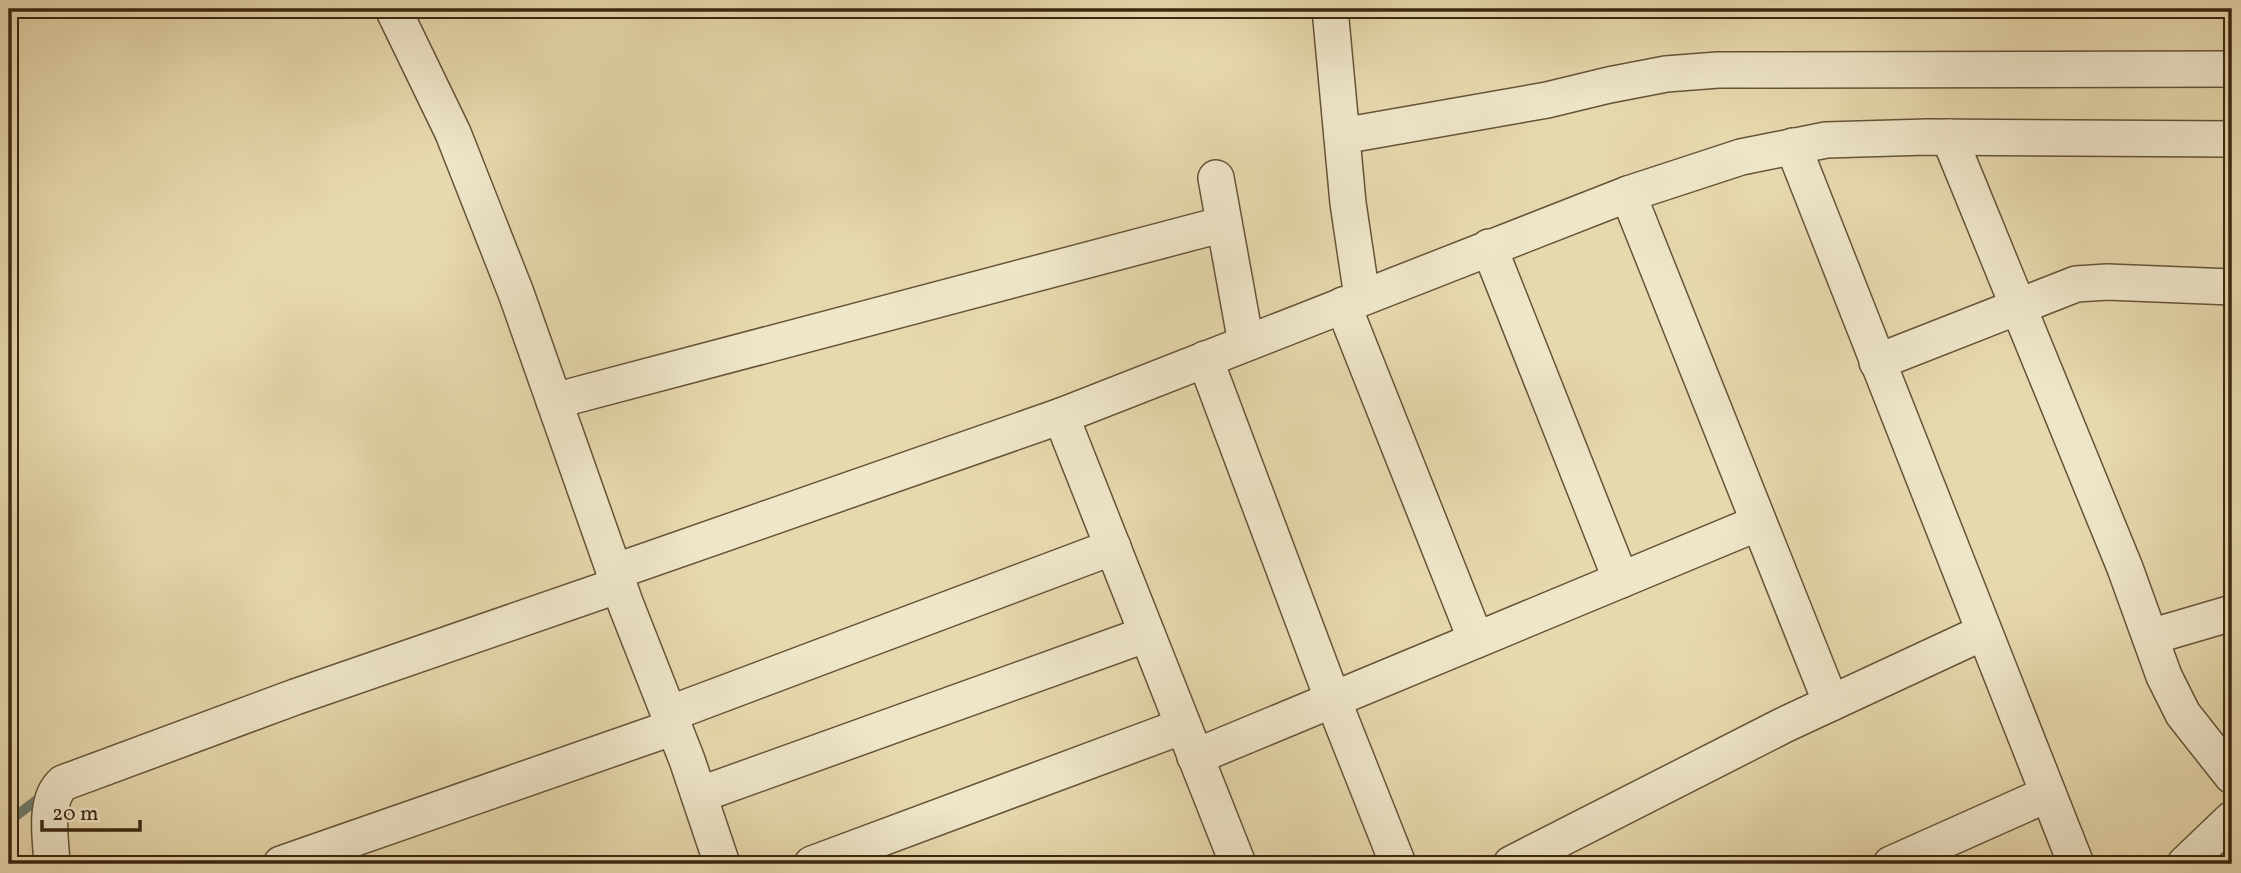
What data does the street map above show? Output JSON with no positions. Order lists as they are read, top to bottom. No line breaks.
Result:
{"scale_bar":"20 m"}
